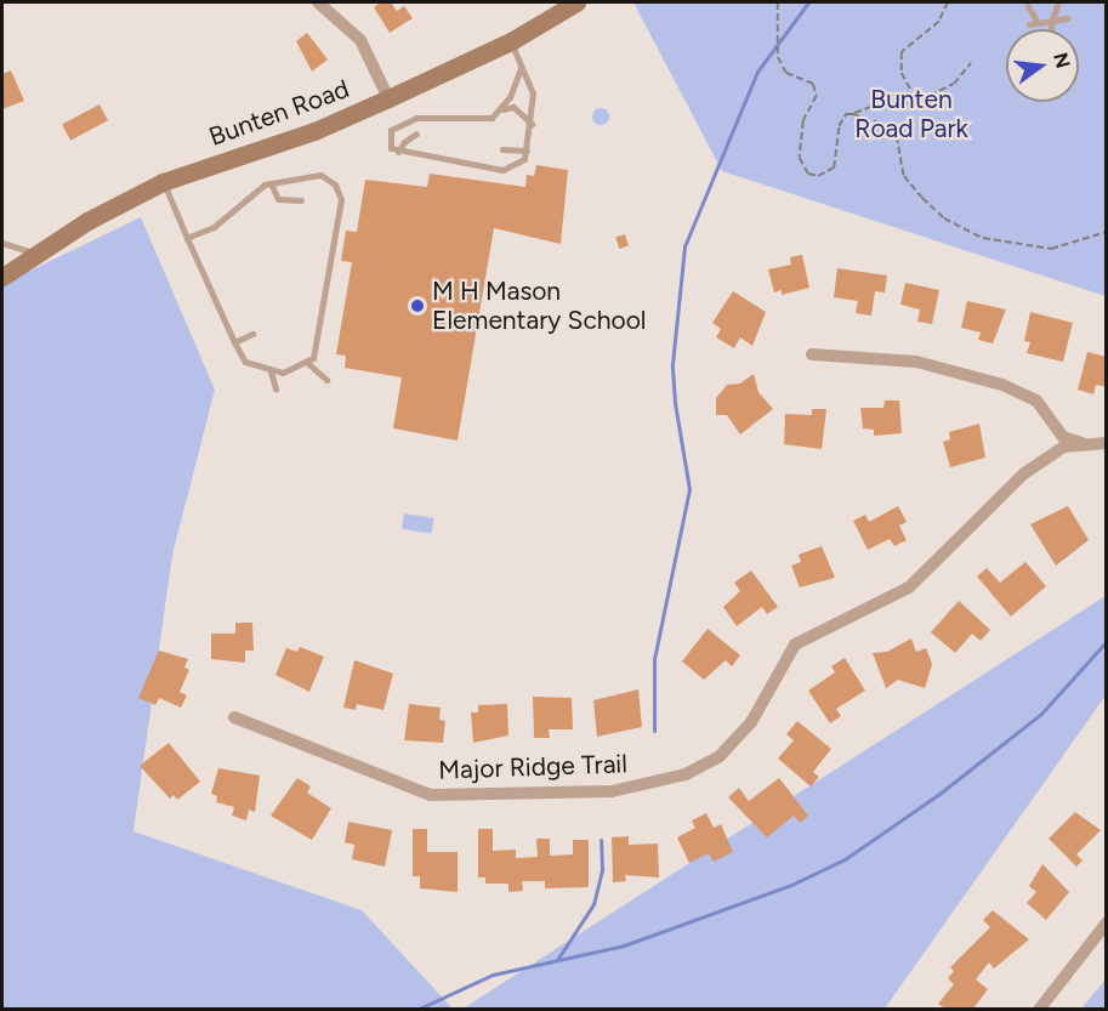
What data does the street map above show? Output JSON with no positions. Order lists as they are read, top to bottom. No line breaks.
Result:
{"streets":{"street":["Bunten Road","Major Ridge Trail"]},"parks":["Bunten Road Park"],"places":["M H Mason Elementary School"],"north":"right"}
